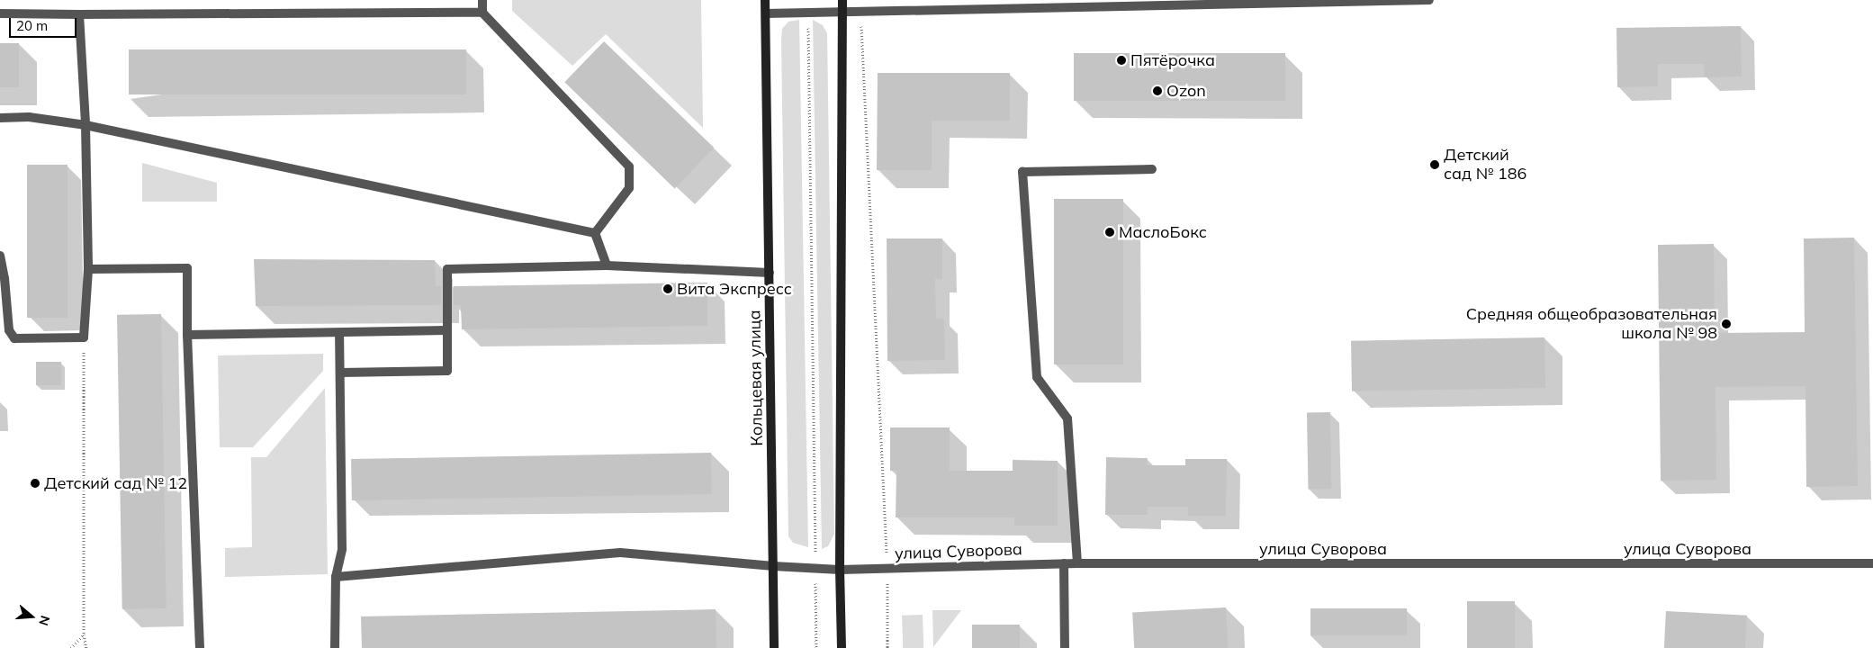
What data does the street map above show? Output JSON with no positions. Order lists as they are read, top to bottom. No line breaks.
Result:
{"streets":{"main road":["Кольцевая улица"],"street":["улица Суворова"]},"crossings":[["Кольцевая улица","улица Суворова"]],"places":["Пятёрочка","Ozon","Детский сад № 186","МаслоБокс","Вита Экспресс","Средняя общеобразовательная школа № 98","Детский сад № 12"],"scale_bar":"20 m","north":"right"}
